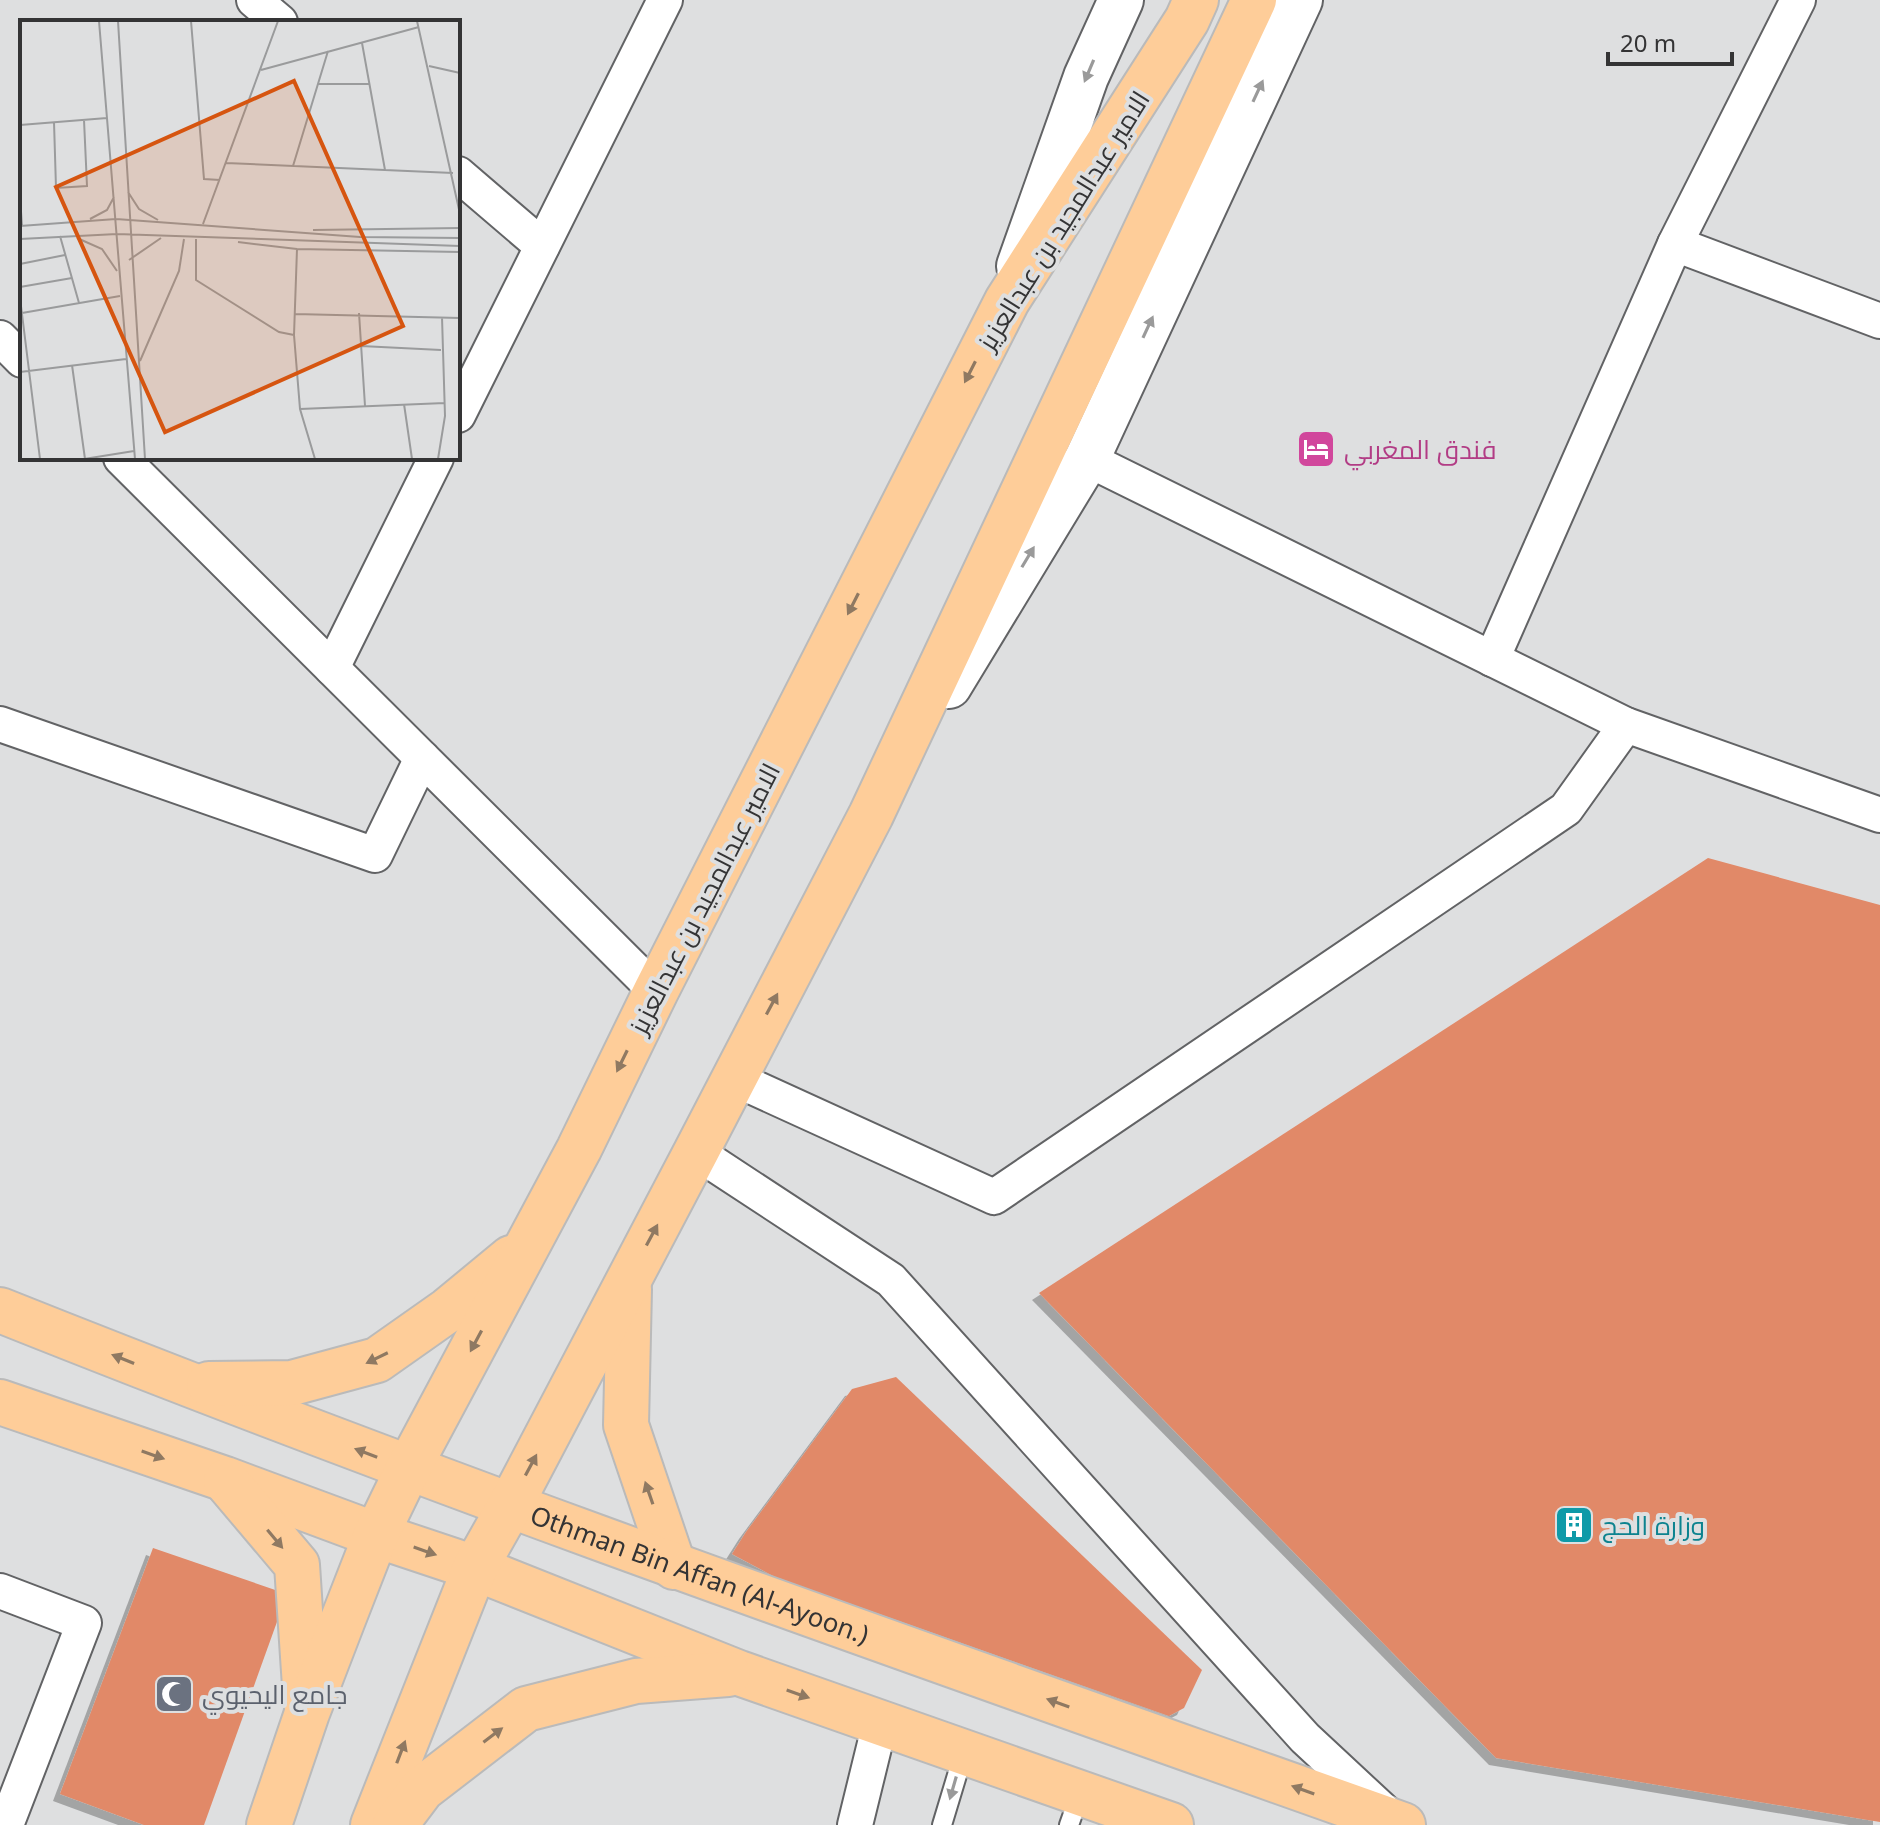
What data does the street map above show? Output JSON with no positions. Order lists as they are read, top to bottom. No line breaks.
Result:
{"streets":{"main road":["الامير عبدالمجيد بن عبدالعزيز","Othman Bin Affan (Al-Ayoon.)"]},"crossings":[["الامير عبدالمجيد بن عبدالعزيز","Othman Bin Affan (Al-Ayoon.)"]],"places":{"hotel":["فندق المغربي"],"building":["وزارة الحج"],"mosque":["جامع اليحيوي"]},"scale_bar":"20 m"}
